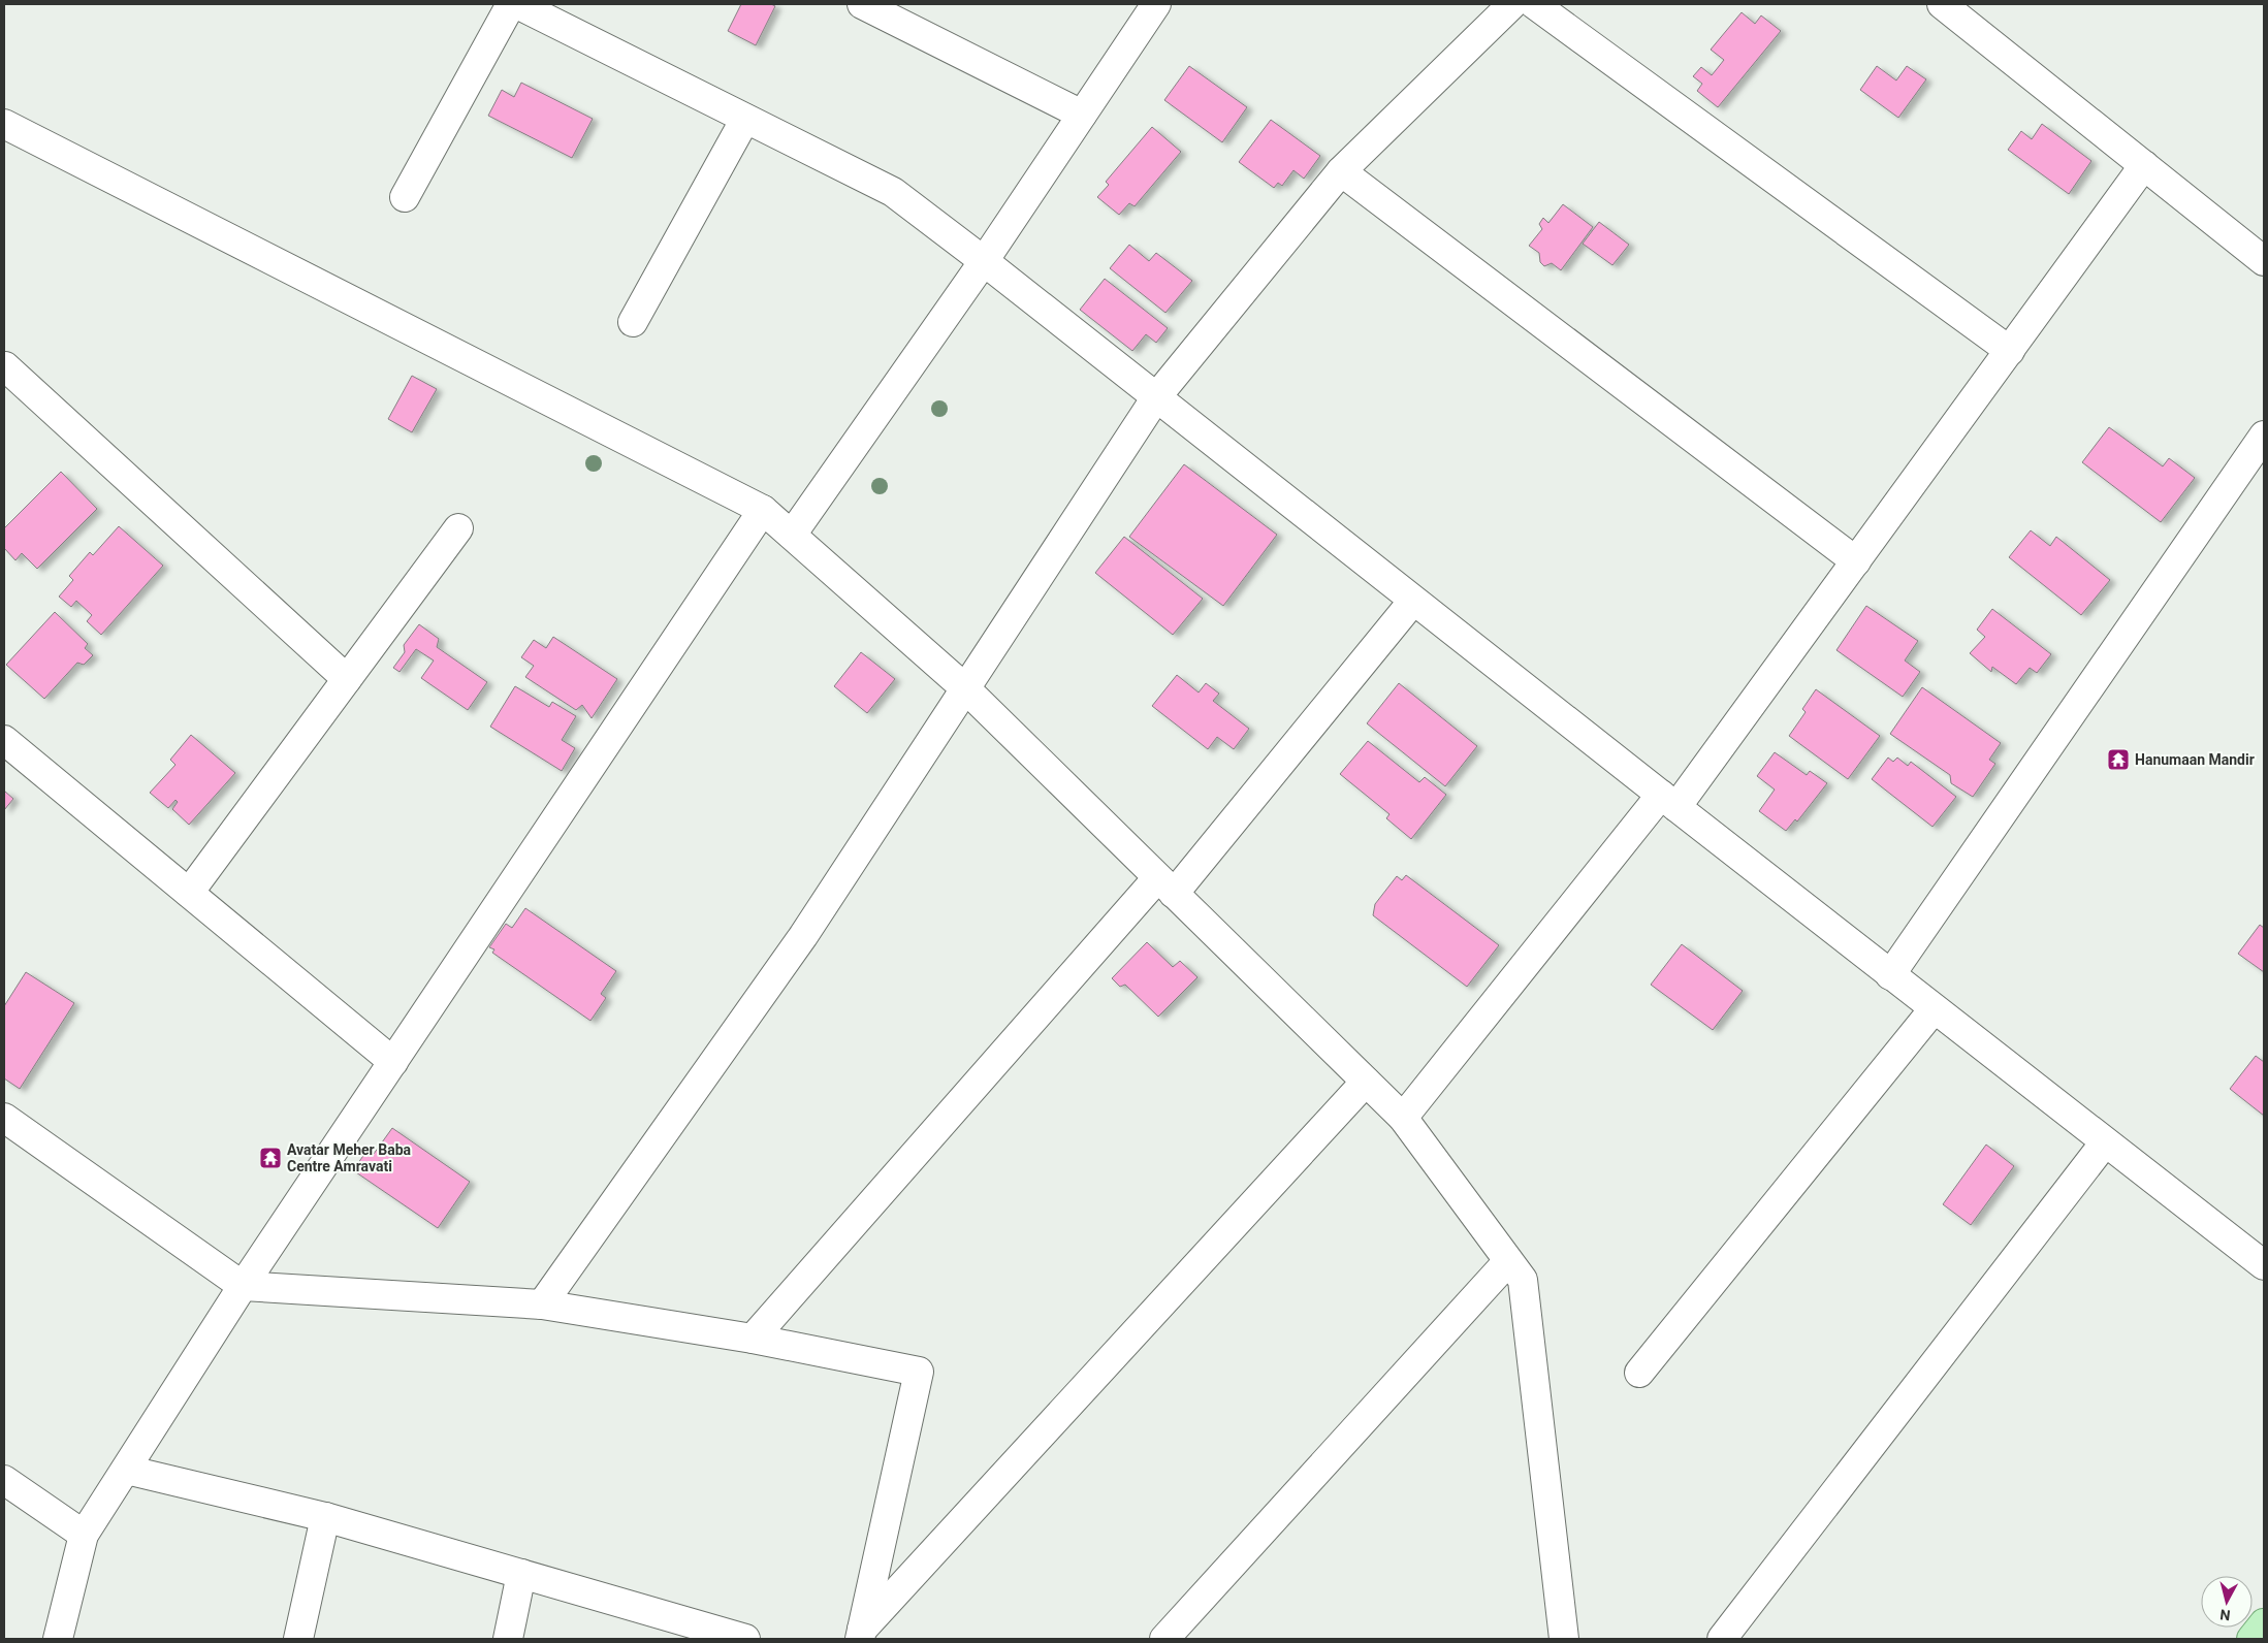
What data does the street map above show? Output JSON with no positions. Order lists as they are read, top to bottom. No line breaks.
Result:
{"places":{"temple":["Hanumaan Mandir","Avatar Meher Baba Centre Amravati"]},"north":"bottom"}
